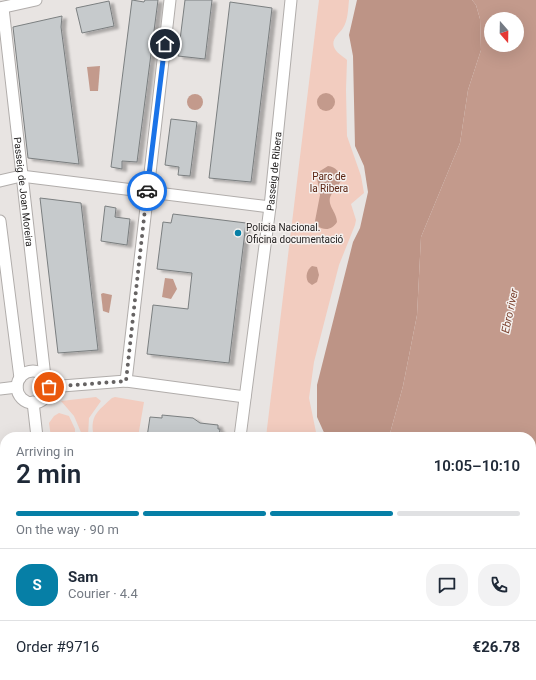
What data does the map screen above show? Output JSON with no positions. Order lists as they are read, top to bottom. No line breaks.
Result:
{"streets":{"street":["Passeig de Ribera","Passeig de Joan Moreira"]},"water":["Ebro river"],"parks":["Parc de la Ribera"],"places":["Policia Nacional. Oficina documentació"],"north":"bottom","page":{"heading":["2 min","Arriving in","10:05–10:10"],"panel":["Sam","Courier · 4.4","Order #9716","€26.78"],"bar":"On the way · 90 m","round":"S"}}
